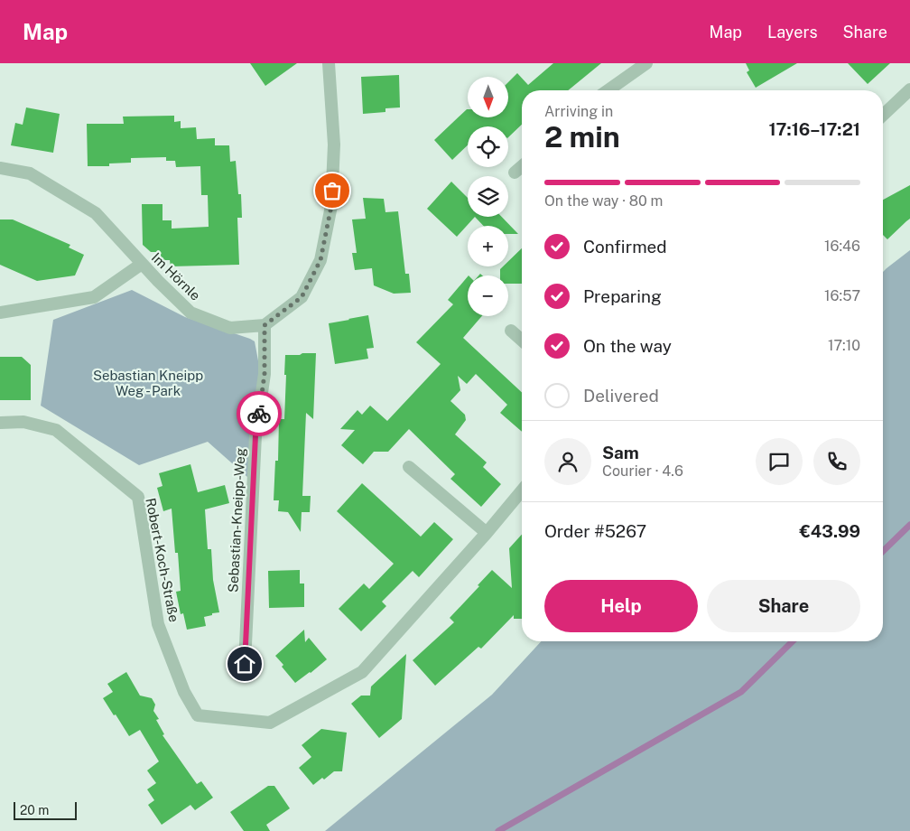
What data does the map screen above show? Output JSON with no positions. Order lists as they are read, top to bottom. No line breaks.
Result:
{"streets":{"street":["Im Hörnle","Sebastian-Kneipp-Weg","Robert-Koch-Straße"]},"crossings":[["Im Hörnle","Sebastian-Kneipp-Weg"]],"parks":["Sebastian Kneipp Weg - Park"],"scale_bar":"20 m","north":"bottom","page":{"header":"Map","nav":["Map","Layers","Share"],"map_buttons":["+","−"],"heading":["2 min","Arriving in","17:16–17:21"],"panel":["Sam","Courier · 4.6","Order #5267","€43.99"],"bar":"On the way · 80 m","list":[["Confirmed","16:46"],["Preparing","16:57"],["On the way","17:10"],"Delivered"],"buttons":["Help","Share"],"scale":"20 m"}}
